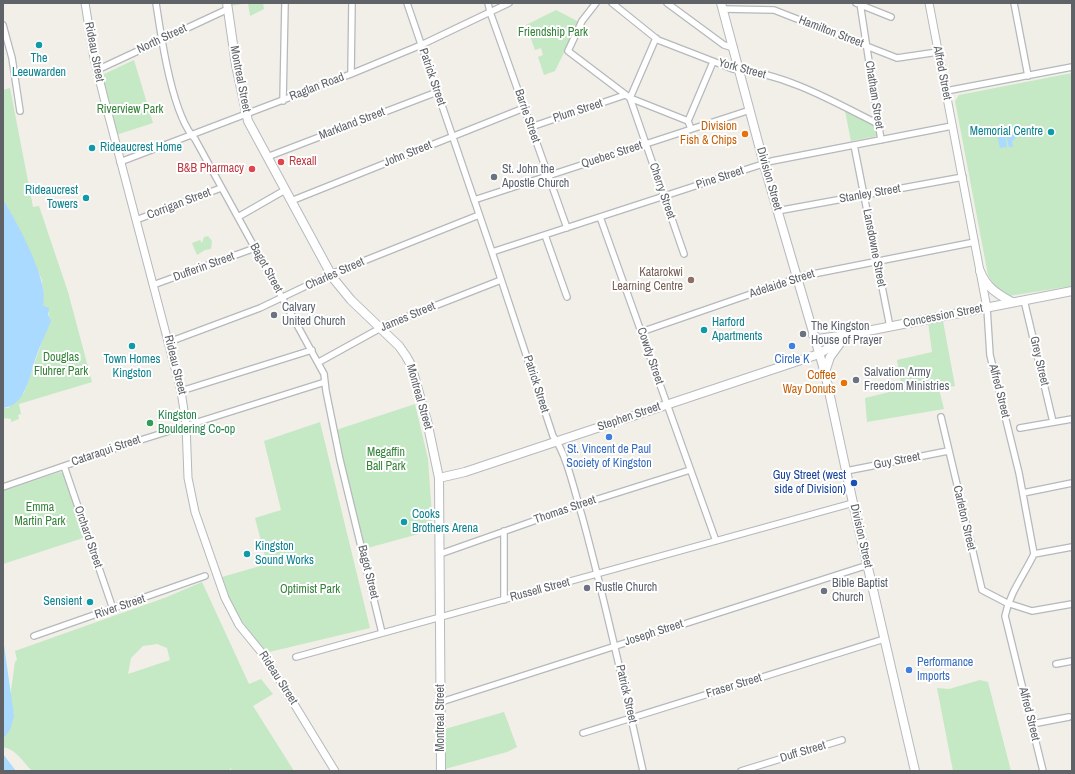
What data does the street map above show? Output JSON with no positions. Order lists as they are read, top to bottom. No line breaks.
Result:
{"streets":{"main road":["Montreal Street","Division Street","Concession Street","Stephen Street"],"street":["Hamilton Street","North Street","Rideau Street","York Street","Alfred Street","Patrick Street","Raglan Road","Chatham Street","Plum Street","Barrie Street","Markland Street","John Street","Quebec Street","Pine Street","Cherry Street","Stanley Street","Corrigan Street","Lansdowne Street","Dufferin Street","Bagot Street","Charles Street","Adelaide Street","James Street","Cowdy Street","Grey Street","Cataraqui Street","Guy Street","Thomas Street","Carleton Street","Orchard Street","Russell Street","River Street","Joseph Street","Fraser Street","Duff Street"]},"crossings":[["Hamilton Street","Alfred Street"],["Hamilton Street","Chatham Street"],["Hamilton Street","Division Street"],["North Street","Rideau Street"],["North Street","Montreal Street"],["North Street","Bagot Street"],["Rideau Street","Raglan Road"],["Rideau Street","Corrigan Street"],["Rideau Street","Dufferin Street"],["Rideau Street","Charles Street"],["Rideau Street","Cataraqui Street"],["York Street","Chatham Street"],["York Street","Division Street"],["Alfred Street","Pine Street"],["Alfred Street","Stanley Street"],["Alfred Street","Adelaide Street"],["Alfred Street","Concession Street"],["Alfred Street","Carleton Street"],["Patrick Street","Raglan Road"],["Patrick Street","Markland Street"],["Patrick Street","John Street"],["Patrick Street","Quebec Street"],["Patrick Street","Pine Street"],["Patrick Street","Charles Street"],["Patrick Street","James Street"],["Patrick Street","Stephen Street"],["Patrick Street","Thomas Street"],["Patrick Street","Russell Street"],["Patrick Street","Joseph Street"],["Patrick Street","Fraser Street"],["Montreal Street","Raglan Road"],["Montreal Street","Markland Street"],["Montreal Street","John Street"],["Montreal Street","Charles Street"],["Montreal Street","James Street"],["Montreal Street","Stephen Street"],["Montreal Street","Thomas Street"],["Montreal Street","Russell Street"],["Montreal Street","Joseph Street"],["Raglan Road","Barrie Street"],["Raglan Road","Bagot Street"],["Chatham Street","Pine Street"],["Plum Street","Barrie Street"],["Plum Street","Cherry Street"],["Barrie Street","John Street"],["Barrie Street","Quebec Street"],["Barrie Street","Pine Street"],["Quebec Street","Division Street"],["Quebec Street","Cherry Street"],["Pine Street","Division Street"],["Pine Street","Cherry Street"],["Pine Street","Lansdowne Street"],["Pine Street","Cowdy Street"],["Division Street","Stanley Street"],["Division Street","Adelaide Street"],["Division Street","Concession Street"],["Division Street","Stephen Street"],["Division Street","Guy Street"],["Division Street","Russell Street"],["Division Street","Joseph Street"],["Division Street","Fraser Street"],["Stanley Street","Lansdowne Street"],["Corrigan Street","Bagot Street"],["Lansdowne Street","Adelaide Street"],["Lansdowne Street","Concession Street"],["Dufferin Street","Bagot Street"],["Bagot Street","Charles Street"],["Bagot Street","James Street"],["Bagot Street","Cataraqui Street"],["Bagot Street","Russell Street"],["Adelaide Street","Cowdy Street"],["Concession Street","Grey Street"],["Concession Street","Stephen Street"],["Cowdy Street","Stephen Street"],["Cowdy Street","Thomas Street"],["Cowdy Street","Russell Street"],["Cataraqui Street","Orchard Street"],["Guy Street","Carleton Street"],["Orchard Street","River Street"]],"parks":["Friendship Park","Riverview Park","Douglas Fluhrer Park","Megaffin Ball Park","Emma Martin Park","Optimist Park"],"places":["The Leeuwarden","Memorial Centre","Division Fish & Chips","Rideaucrest Home","Rexall","B&B Pharmacy","St. John the Apostle Church","Rideaucrest Towers","Katarokwi Learning Centre","Calvary United Church","Harford Apartments","The Kingston House of Prayer","Town Homes Kingston","Circle K","Salvation Army Freedom Ministries","Coffee Way Donuts","Kingston Bouldering Co-op","St. Vincent de Paul Society of Kingston","Guy Street (west side of Division)","Cooks Brothers Arena","Kingston Sound Works","Rustle Church","Bible Baptist Church","Sensient","Performance Imports"]}
